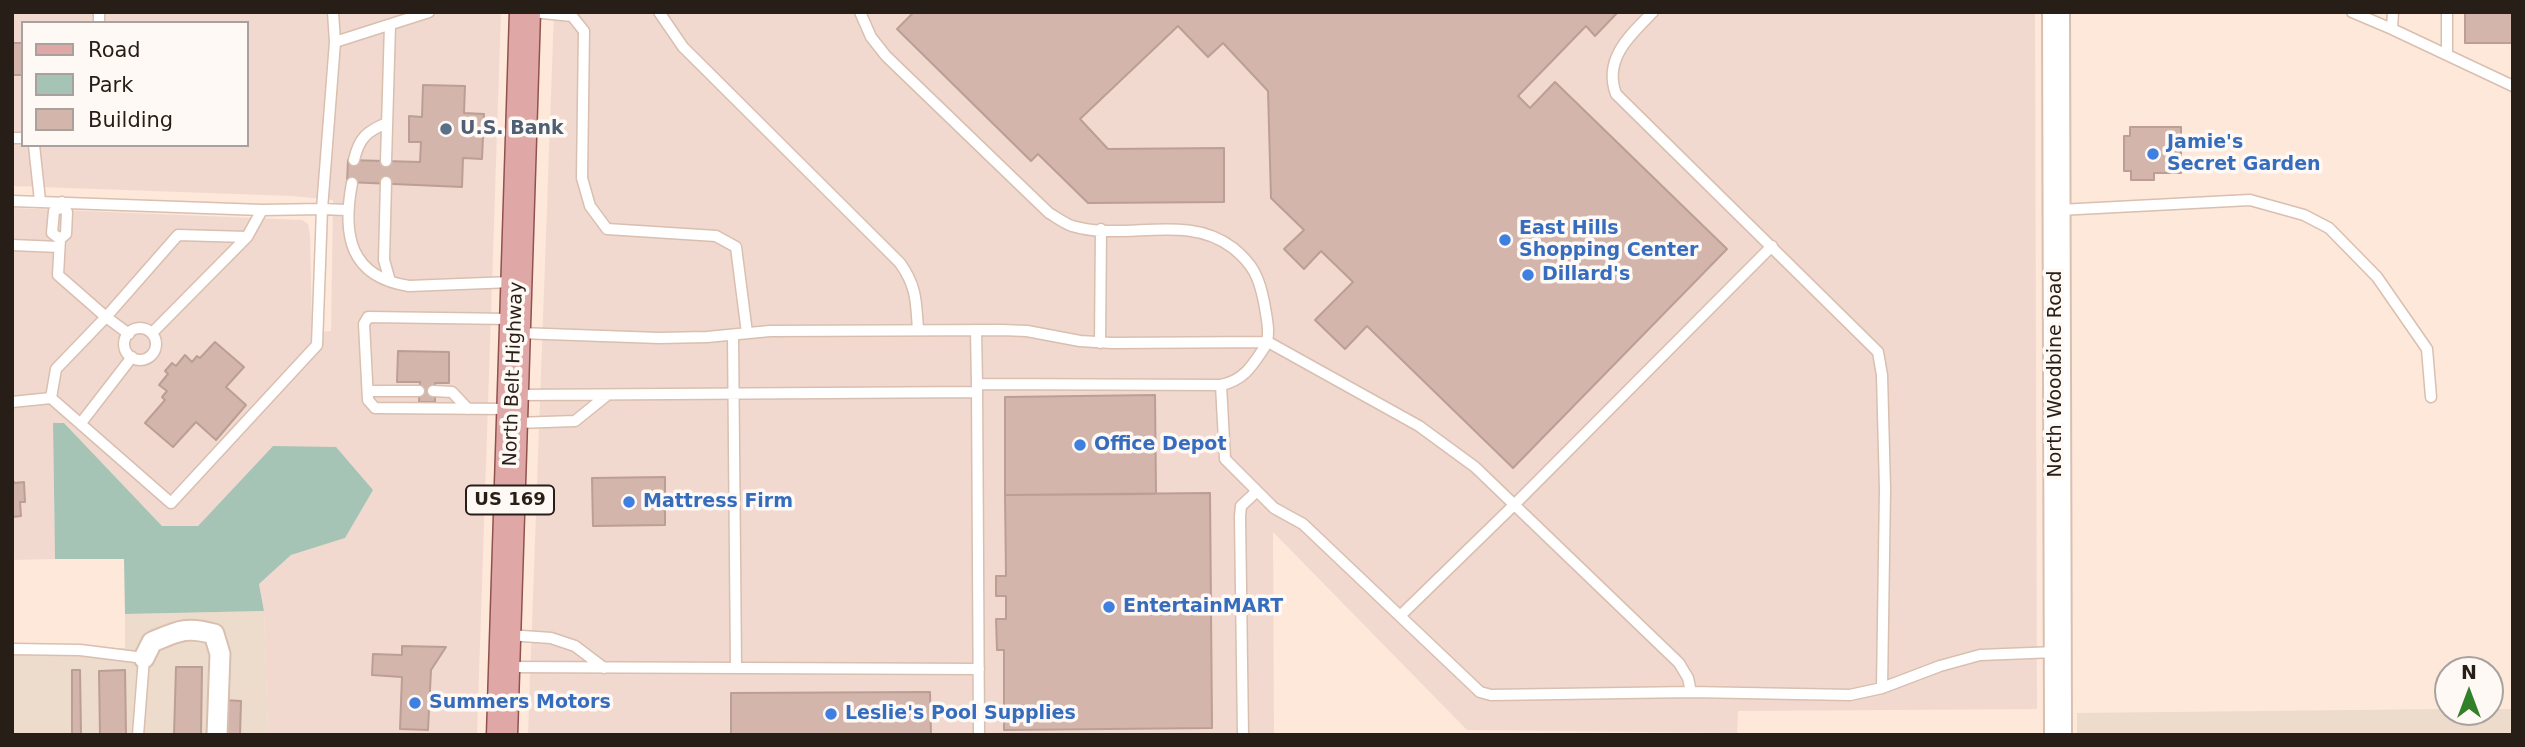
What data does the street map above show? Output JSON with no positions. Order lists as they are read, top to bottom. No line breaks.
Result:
{"streets":{"main road":["North Belt Highway","North Woodbine Road","US 169"]},"places":["U.S. Bank","Jamie's Secret Garden","East Hills Shopping Center","Dillard's","Office Depot","Mattress Firm","EntertainMART","Summers Motors","Leslie's Pool Supplies"],"legend":["Road","Park","Building"],"north":"top"}
